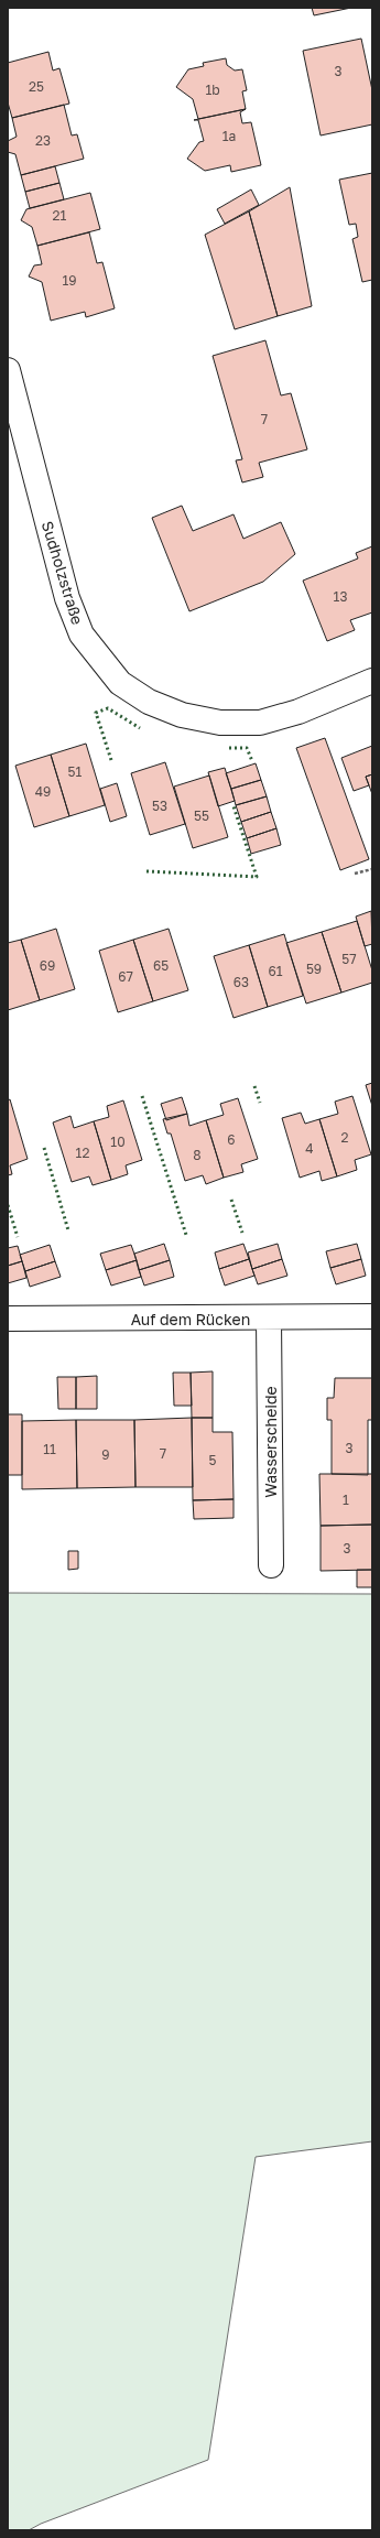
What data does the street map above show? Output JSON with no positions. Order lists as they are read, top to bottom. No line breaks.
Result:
{"streets":{"street":["Sudholzstraße","Auf dem Rücken","Wasserscheide"]},"crossings":[["Auf dem Rücken","Wasserscheide"]],"house_numbers":["3","25","1b","1a","23","21","19","7","13","51","49","53","55","57","69","65","59","61","67","63","2","6","10","4","12","8","3","11","7","9","5","1","3"]}
